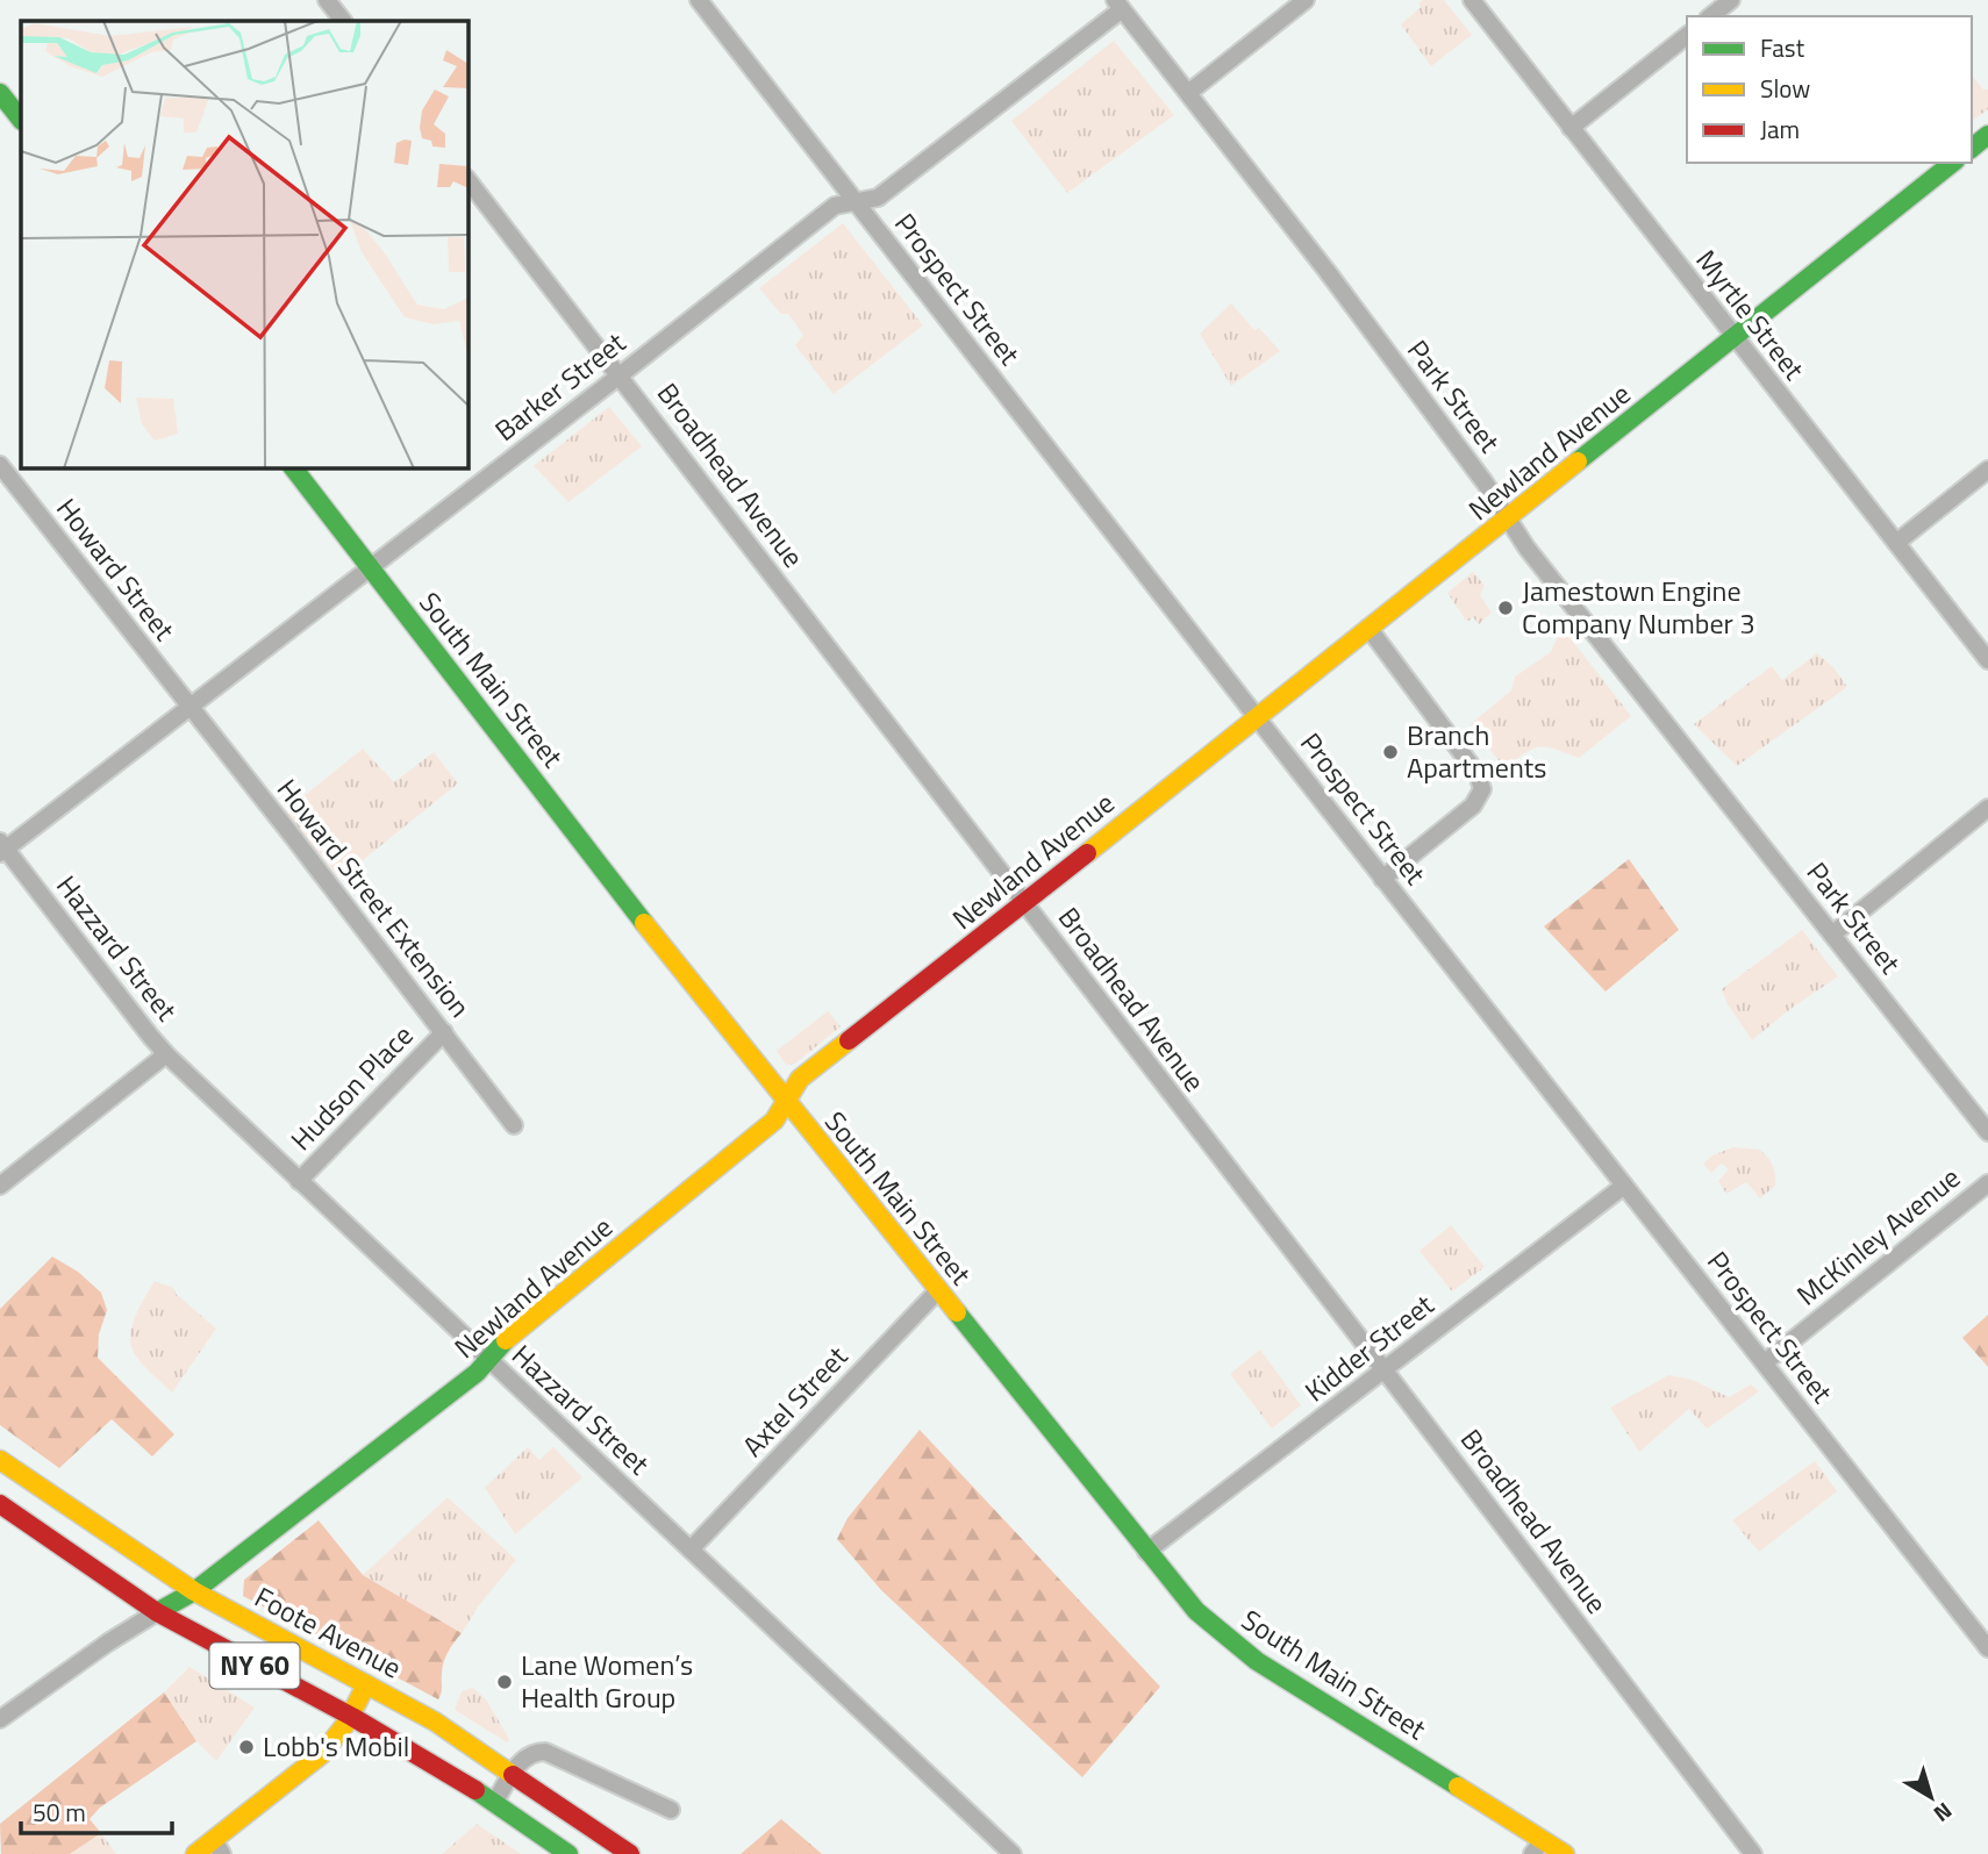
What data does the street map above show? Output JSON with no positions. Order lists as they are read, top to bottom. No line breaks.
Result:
{"streets":{"main road":["Newland Avenue","South Main Street","Foote Avenue","NY 60"],"street":["Prospect Street","Myrtle Street","Barker Street","Park Street","Broadhead Avenue","Howard Street","Howard Street Extension","Hazzard Street","Hudson Place","McKinley Avenue","Kidder Street","Axtel Street"]},"crossings":[["Prospect Street","Barker Street"],["Prospect Street","Newland Avenue"],["Prospect Street","McKinley Avenue"],["Prospect Street","Kidder Street"],["Myrtle Street","Newland Avenue"],["Barker Street","Park Street"],["Barker Street","Broadhead Avenue"],["Barker Street","Howard Street"],["Barker Street","South Main Street"],["Barker Street","Howard Street Extension"],["Barker Street","Hazzard Street"],["Park Street","Newland Avenue"],["Newland Avenue","Broadhead Avenue"],["Newland Avenue","South Main Street"],["Newland Avenue","Hazzard Street"],["Newland Avenue","Foote Avenue"],["Newland Avenue","NY 60"],["Broadhead Avenue","Kidder Street"],["Howard Street","Howard Street Extension"],["South Main Street","Kidder Street"],["South Main Street","Axtel Street"],["Howard Street Extension","Hudson Place"],["Hazzard Street","Hudson Place"],["Hazzard Street","Axtel Street"]],"places":["Jamestown Engine Company Number 3","Branch Apartments","Lane Women’s Health Group","Lobb's Mobil"],"legend":["Fast","Slow","Jam"],"scale_bar":"50 m","north":"bottom right"}
